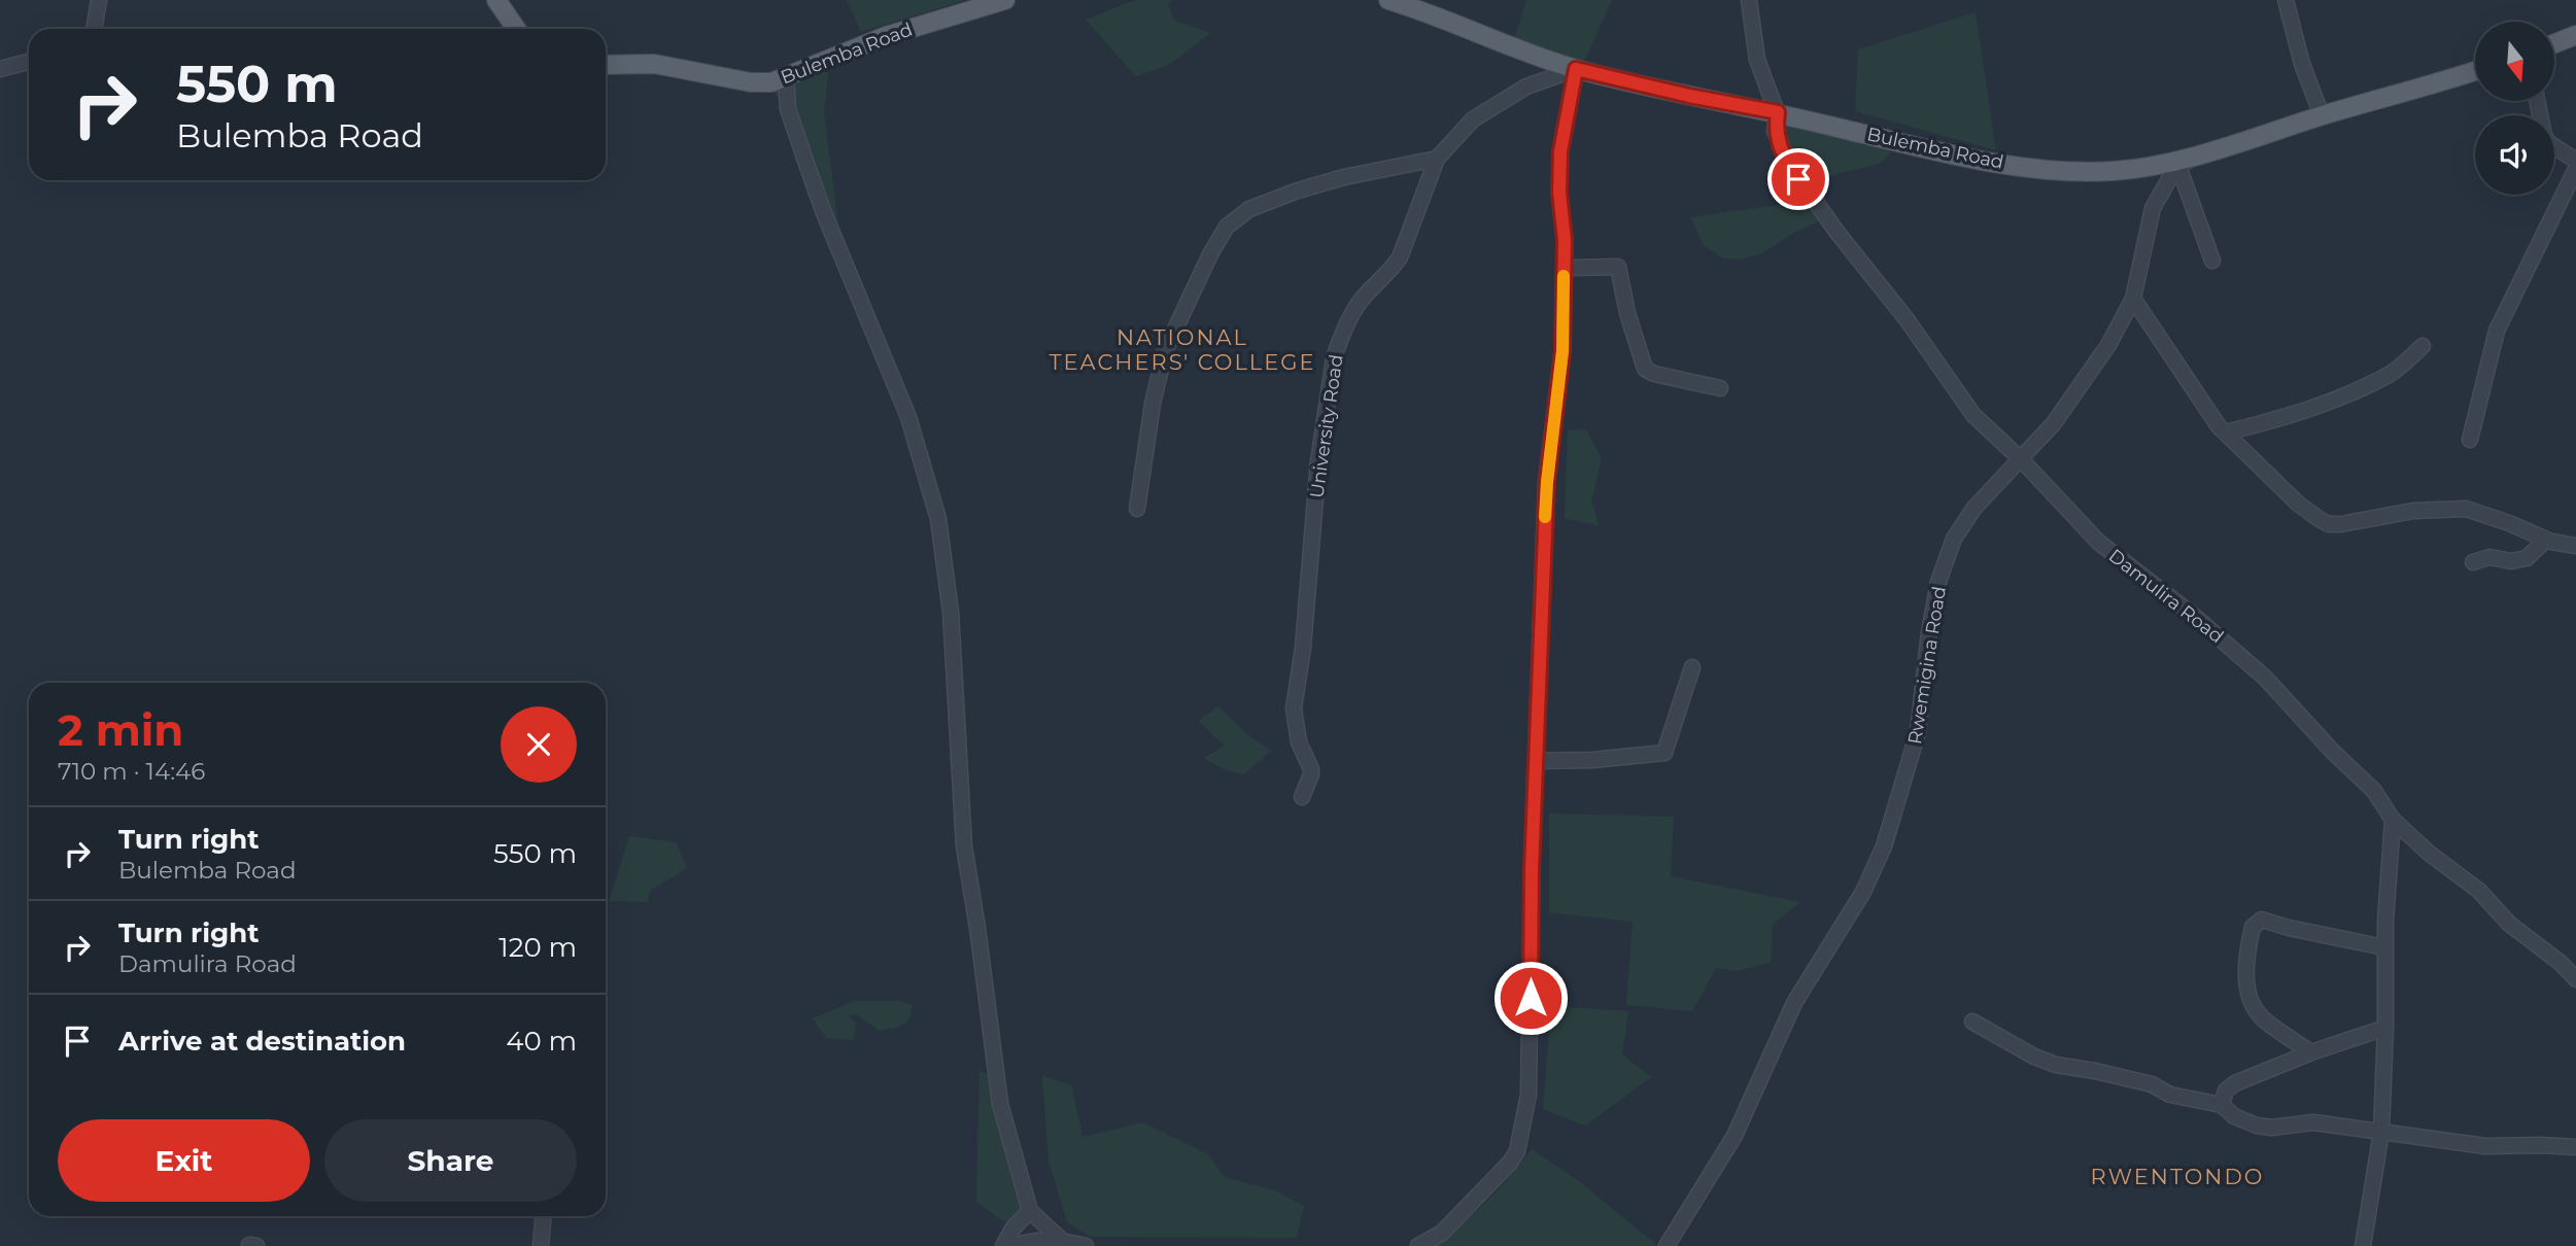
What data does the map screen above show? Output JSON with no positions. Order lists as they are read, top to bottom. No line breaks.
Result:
{"streets":{"main road":["Bulemba Road"],"street":["University Road","Damulira Road","Rwemigina Road"]},"crossings":[["Bulemba Road","University Road"],["Bulemba Road","Damulira Road"],["Damulira Road","Rwemigina Road"]],"districts":["NATIONAL TEACHERS' COLLEGE","RWENTONDO"],"north":"bottom","page":{"turn":["550 m","Bulemba Road"],"heading":["2 min","710 m · 14:46"],"list":[{"name":"Turn right","note":"Bulemba Road","value":"550 m"},{"name":"Turn right","note":"Damulira Road","value":"120 m"},{"name":"Arrive at destination","value":"40 m"}],"buttons":["Exit","Share"]}}
